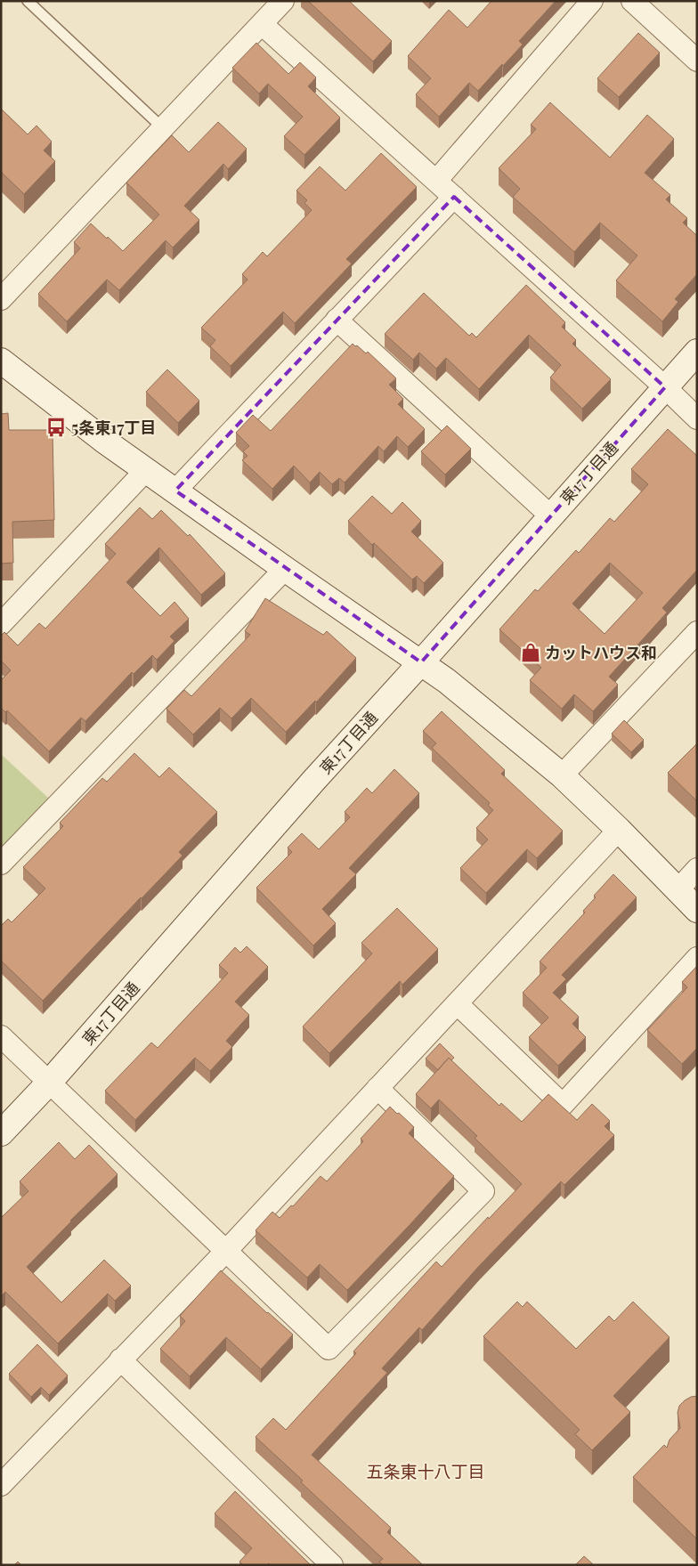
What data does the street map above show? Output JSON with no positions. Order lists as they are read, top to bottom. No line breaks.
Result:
{"streets":{"street":["東17丁目通"]},"districts":["五条東十八丁目"],"places":{"bus stop":["5条東17丁目"],"shop":["カットハウス和"]}}
